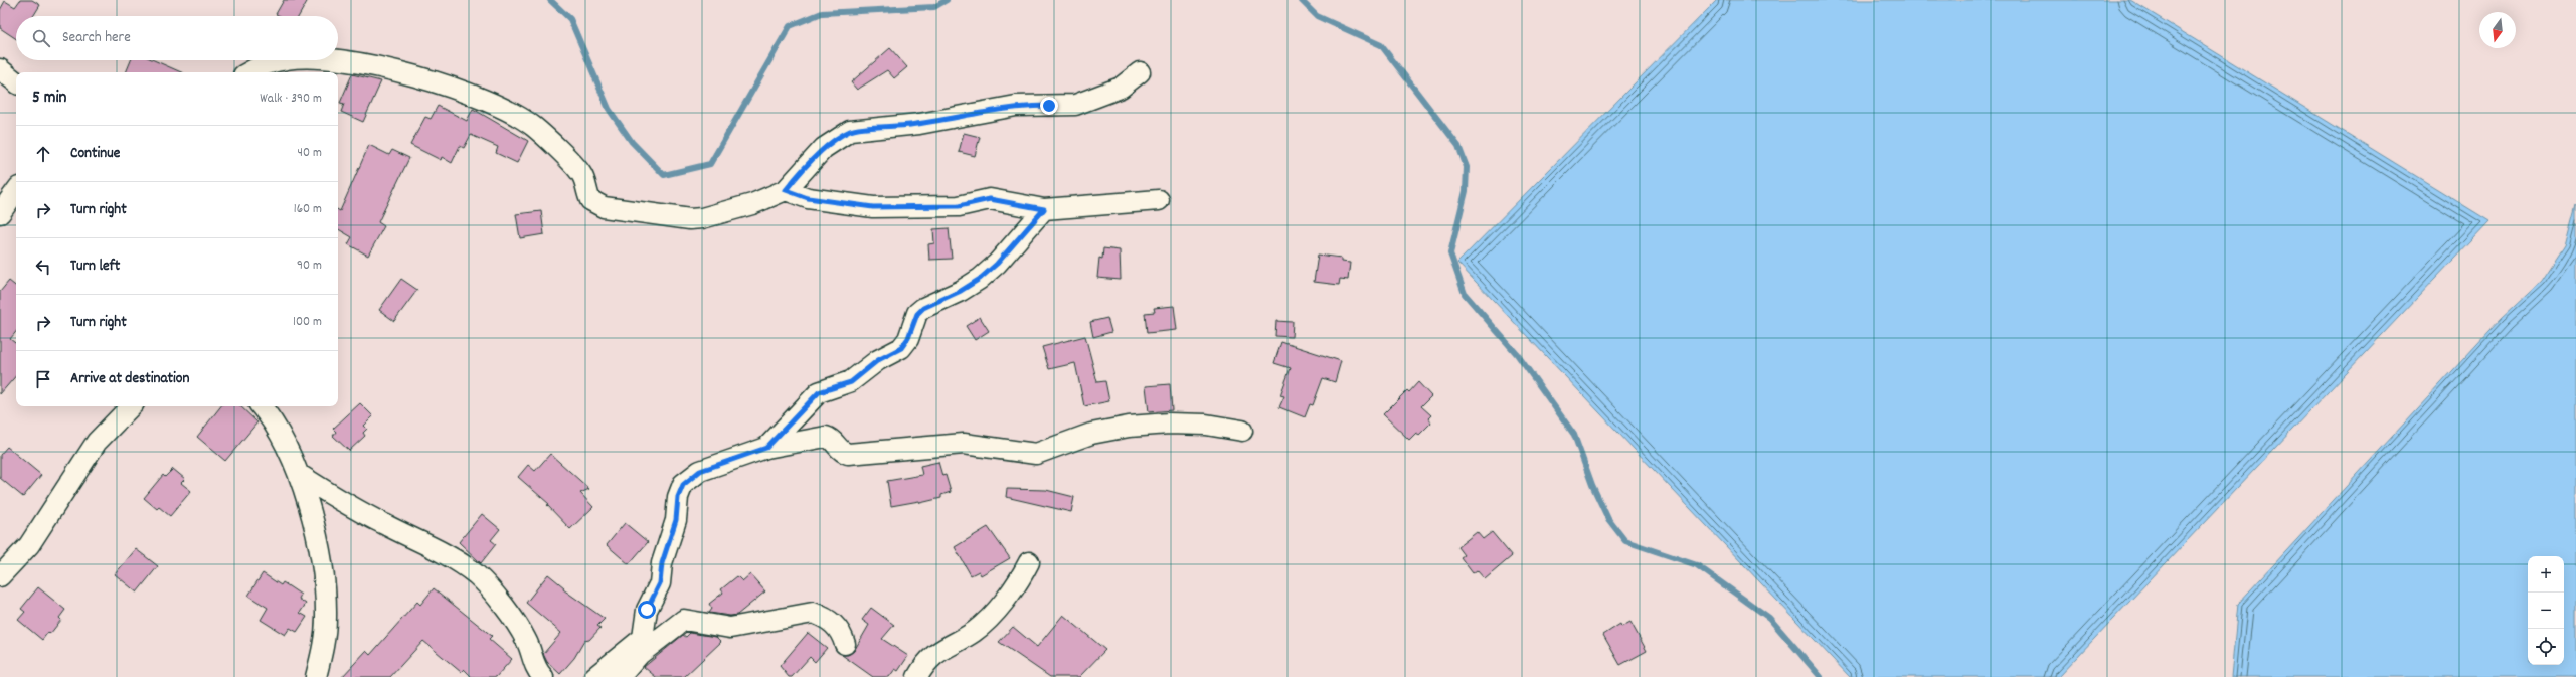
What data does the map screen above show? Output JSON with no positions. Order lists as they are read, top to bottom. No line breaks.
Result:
{"north":"bottom","page":{"search":"Search here","heading":["5 min","Walk · 390 m"],"list":[["Continue","40 m"],["Turn right","160 m"],["Turn left","90 m"],["Turn right","100 m"],"Arrive at destination"],"map_buttons":["+","−"]}}
